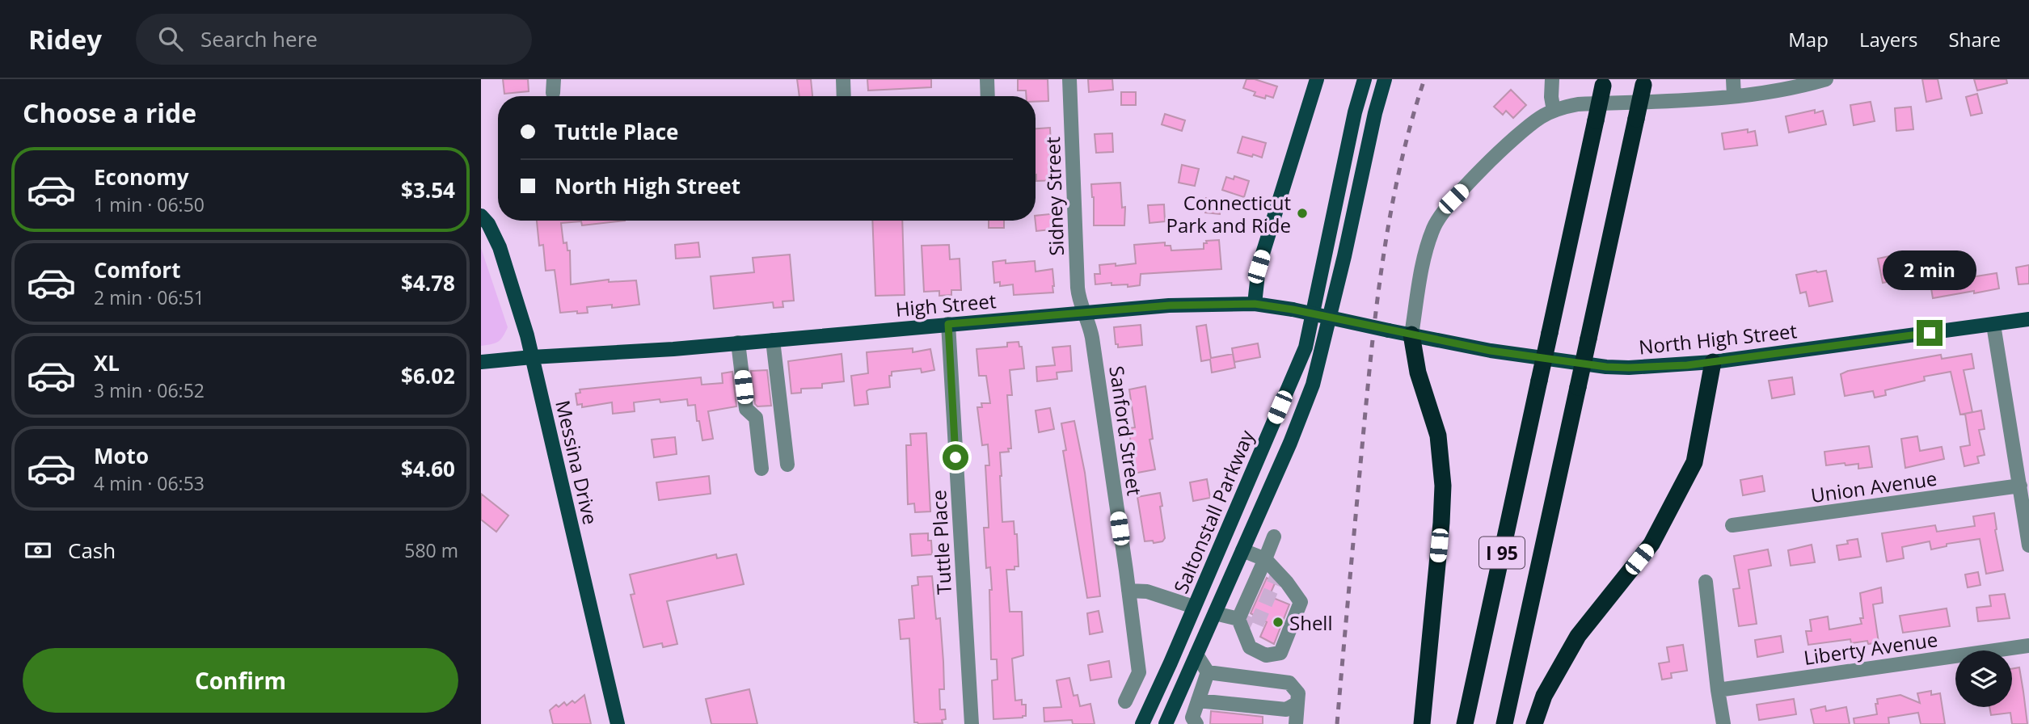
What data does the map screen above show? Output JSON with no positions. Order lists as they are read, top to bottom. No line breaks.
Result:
{"streets":{"highway":["I 95"],"main road":["High Street","North High Street","Messina Drive","Saltonstall Parkway"],"street":["Sidney Street","Sanford Street","Union Avenue","Tuttle Place","Liberty Avenue"]},"crossings":[["Sidney Street","High Street"],["Sidney Street","Sanford Street"],["High Street","North High Street"],["High Street","Sanford Street"],["High Street","Messina Drive"],["High Street","Tuttle Place"]],"places":["Connecticut Park and Ride","Shell"],"page":{"header":"Ridey","search":"Search here","nav":["Map","Layers","Share"],"heading":"Choose a ride","banner":["Tuttle Place","North High Street"],"list":[{"name":"Economy","note":"1 min · 06:50","value":"$3.54"},{"name":"Comfort","note":"2 min · 06:51","value":"$4.78"},{"name":"XL","note":"3 min · 06:52","value":"$6.02"},{"name":"Moto","note":"4 min · 06:53","value":"$4.60"}],"bubble":"2 min","pay":["Cash","580 m"],"buttons":"Confirm"}}
